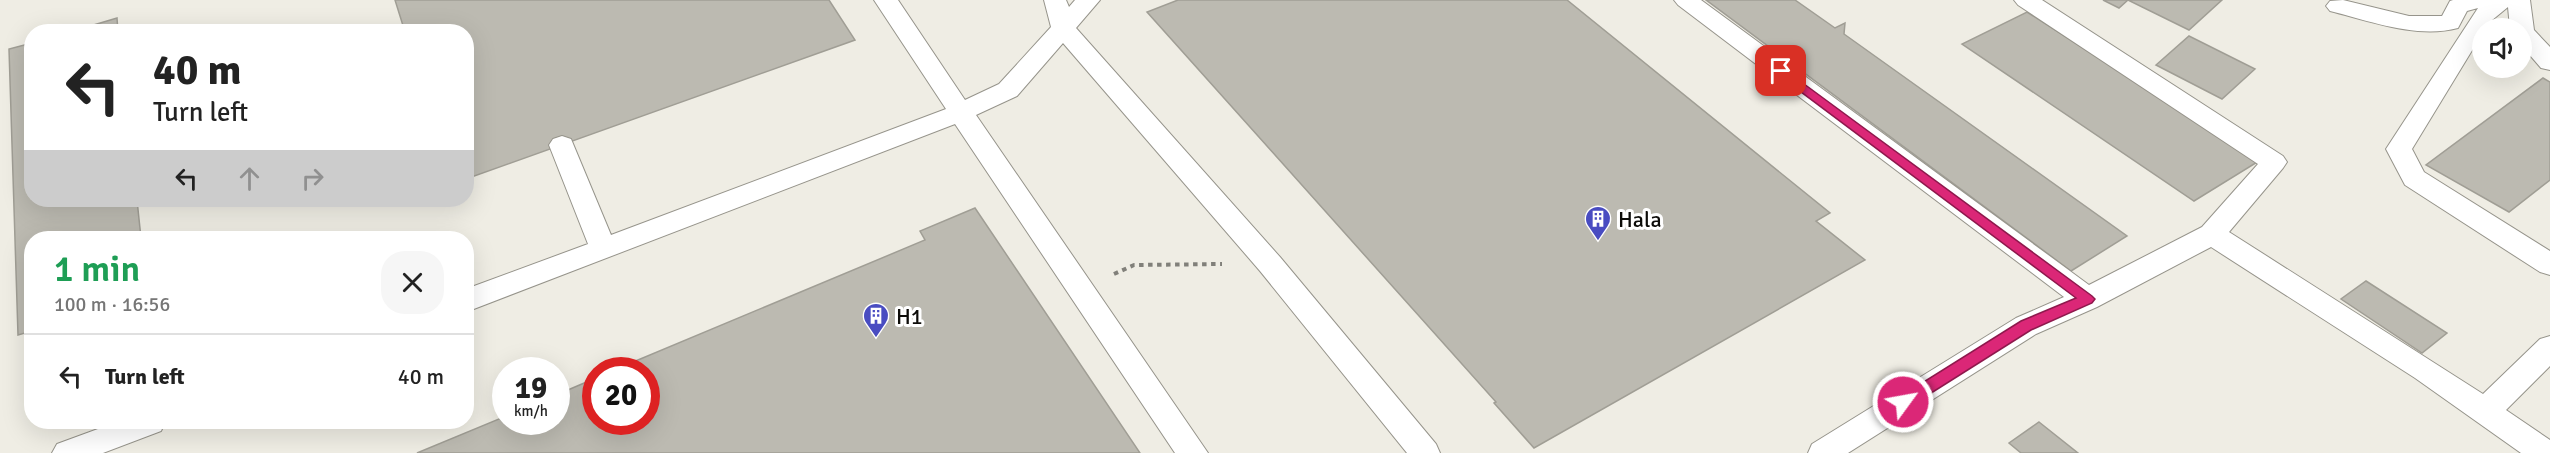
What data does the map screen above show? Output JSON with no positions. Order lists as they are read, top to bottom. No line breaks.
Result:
{"places":{"building":["Hala","H1"]},"page":{"turn":["40 m","Turn left"],"heading":["1 min","100 m · 16:56"],"list":[{"name":"Turn left","value":"40 m"}],"speed":"19 km/h","limit":"20"}}
